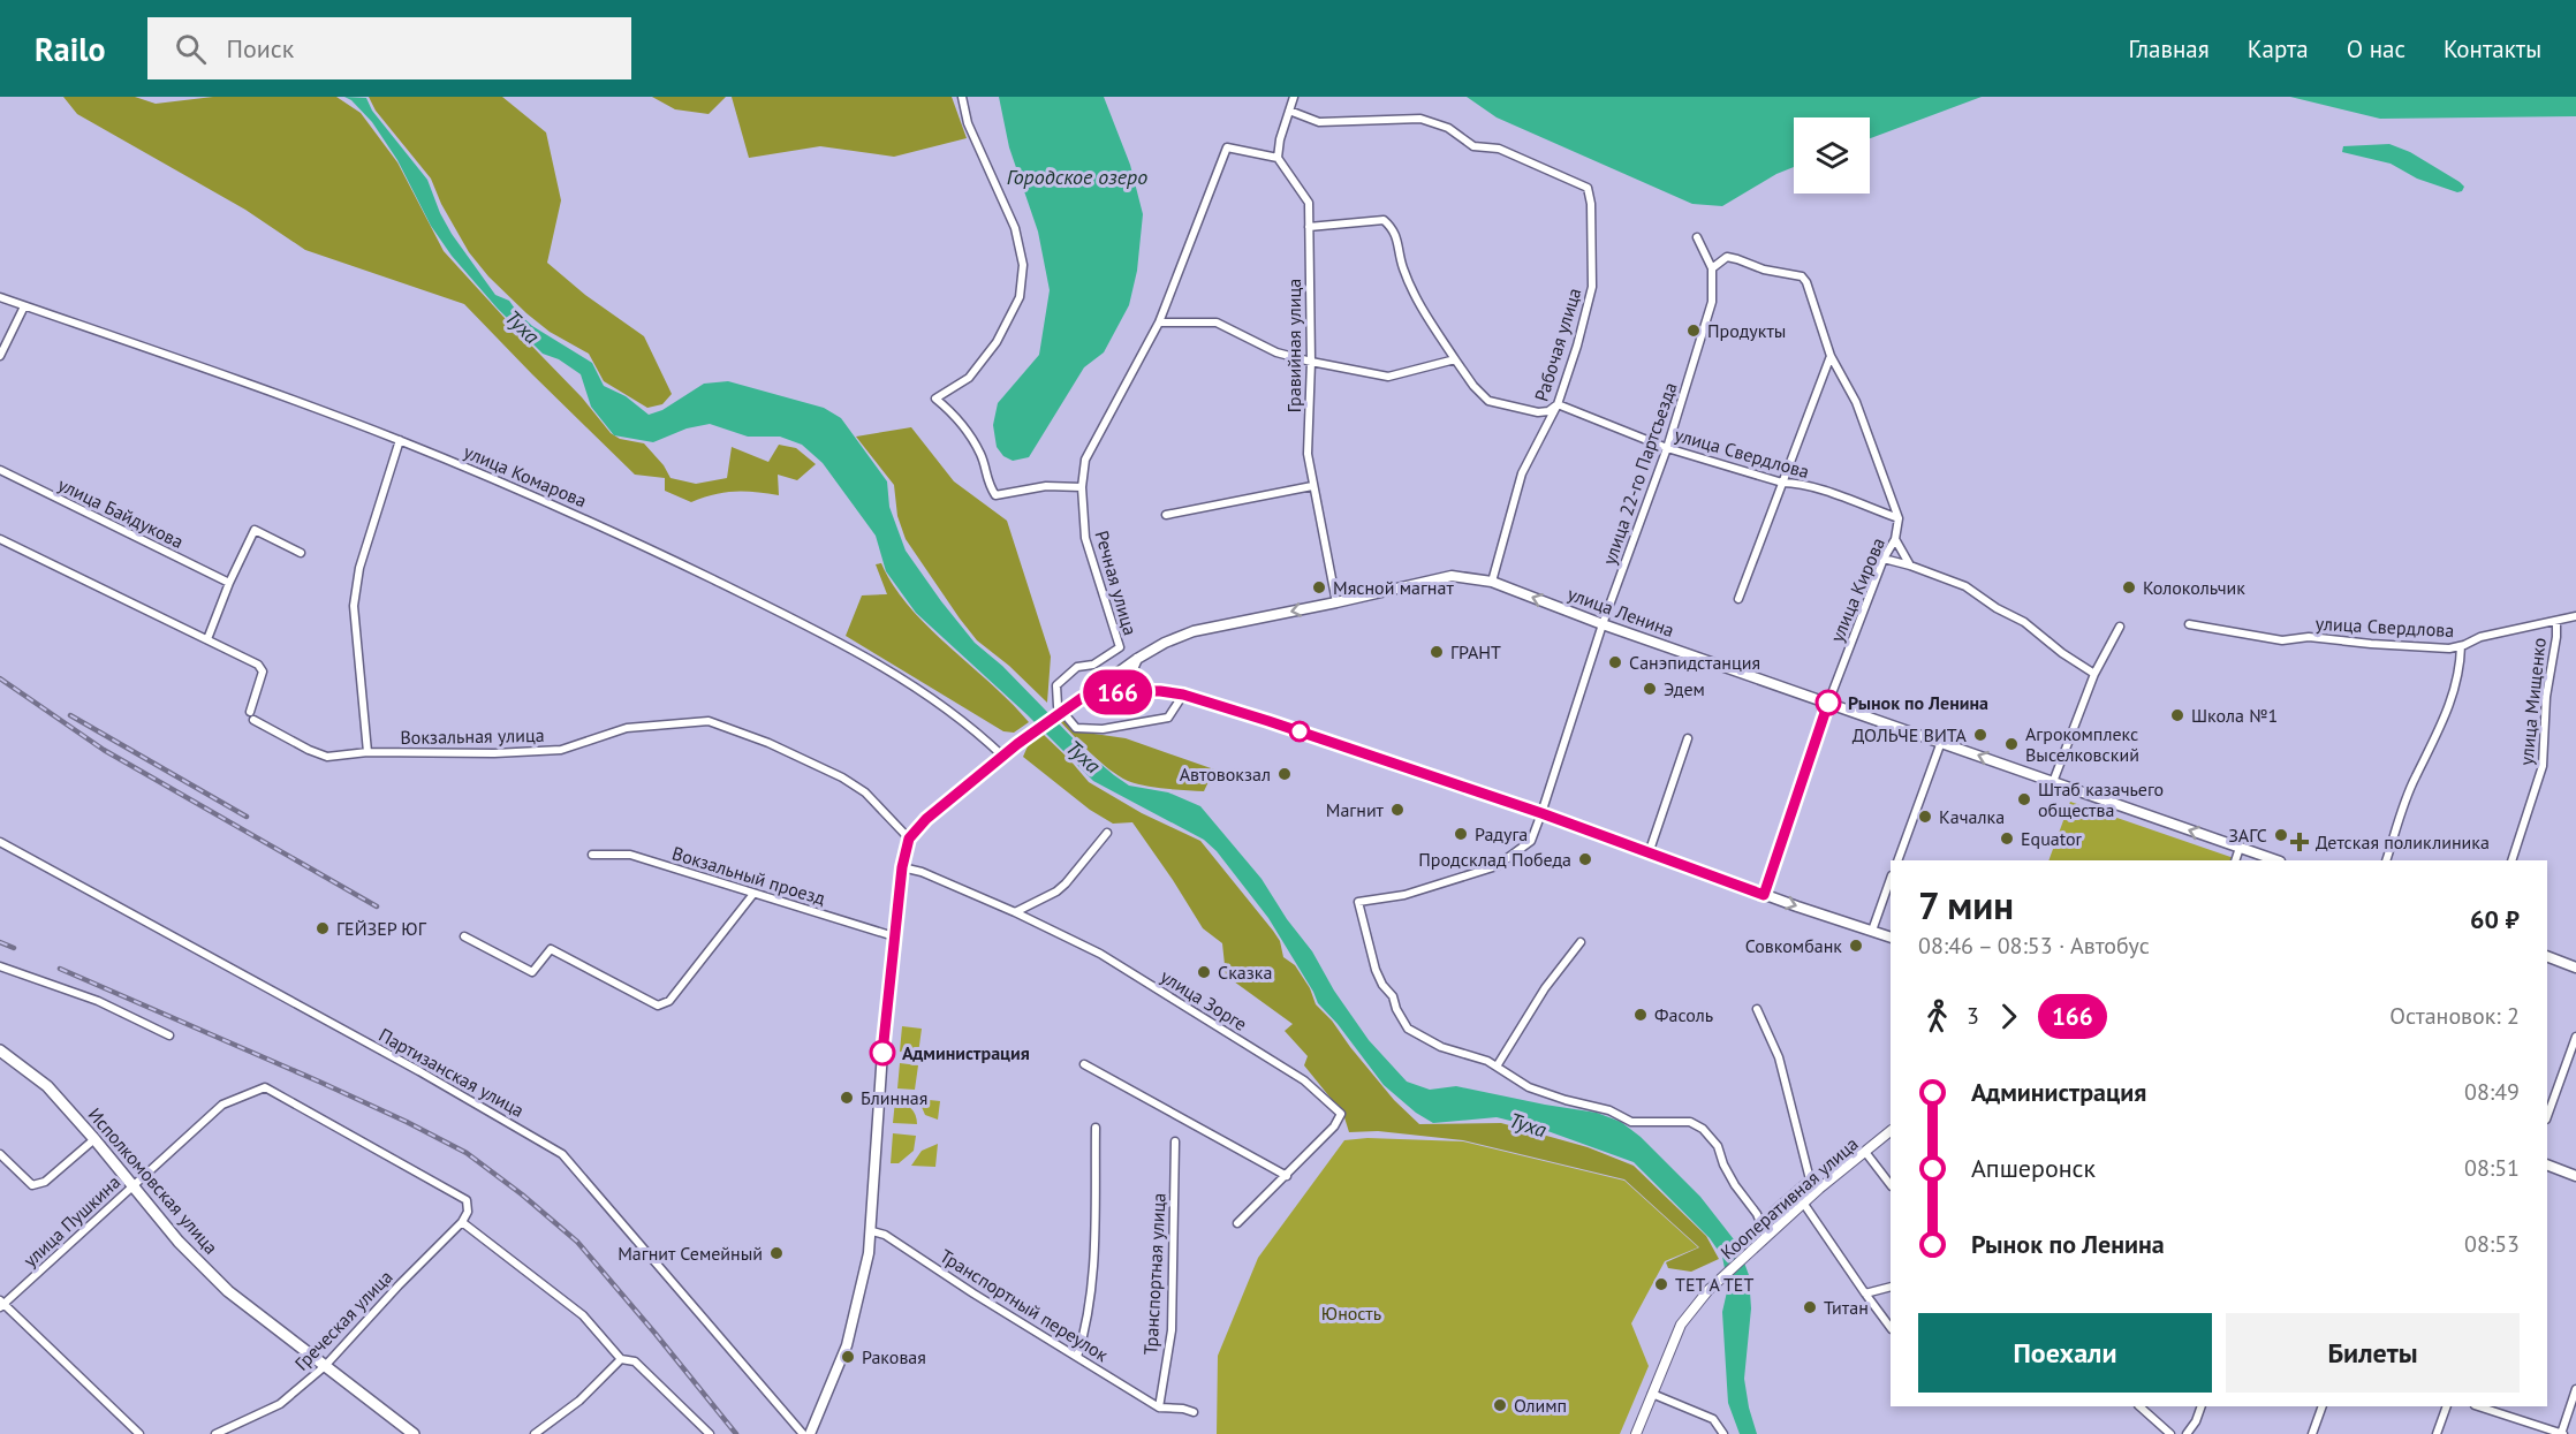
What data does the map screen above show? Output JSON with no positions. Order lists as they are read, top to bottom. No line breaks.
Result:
{"streets":{"main road":["улица Ленина","Исполкомовская улица"],"street":["Рабочая улица","Гравийная улица","улица Свердлова","улица 22-го Партсъезда","улица Комарова","улица Байдукова","Речная улица","улица Кирова","улица Мищенко","Вокзальная улица","Вокзальный проезд","улица Зорге","Партизанская улица","Кооперативная улица","улица Пушкина","Транспортная улица","Транспортный переулок","Греческая улица"]},"crossings":[["Рабочая улица","улица Свердлова"],["Рабочая улица","улица Ленина"],["Гравийная улица","Речная улица"],["Гравийная улица","улица Ленина"],["улица Свердлова","улица 22-го Партсъезда"],["улица Свердлова","улица Кирова"],["улица Свердлова","улица Мищенко"],["улица 22-го Партсъезда","улица Кирова"],["улица 22-го Партсъезда","улица Ленина"],["улица Комарова","улица Ленина"],["улица Кирова","улица Ленина"],["улица Ленина","Вокзальная улица"],["Исполкомовская улица","улица Пушкина"],["Исполкомовская улица","Греческая улица"],["улица Пушкина","Греческая улица"],["Транспортная улица","Транспортный переулок"]],"one_way":["улица Ленина"],"water":["Городское озеро","Туха"],"parks":["Юность"],"places":{"other":["Продукты","Мясной магнат","Колокольчик","ГРАНТ","Санэпидстанция","Эдем","Рынок по Ленина","Школа №1","ДОЛЬЧЕ ВИТА","Агрокомплекс Выселковский","Автовокзал","Штаб казачьего общества","Магнит","Качалка","Радуга","ЗАГС","Equator","Продсклад Победа","ГЕЙЗЕР ЮГ","Совкомбанк","Сказка","Фасоль","Администрация","Блинная","Магнит Семейный","ТЕТ А ТЕТ","Титан","Раковая","Олимп"],"health":["Детская поликлиника"]},"lines":["bus line 166"],"page":{"header":"Railo","search":"Поиск","nav":["Главная","Карта","О нас","Контакты"],"on_map":"166","heading":["7 мин","08:46 – 08:53 · Автобус","60 ₽"],"legs":["3","166","Остановок: 2"],"list":[{"name":"Администрация","value":"08:49"},{"name":"Апшеронск","value":"08:51"},{"name":"Рынок по Ленина","value":"08:53"}],"buttons":["Поехали","Билеты"]}}
